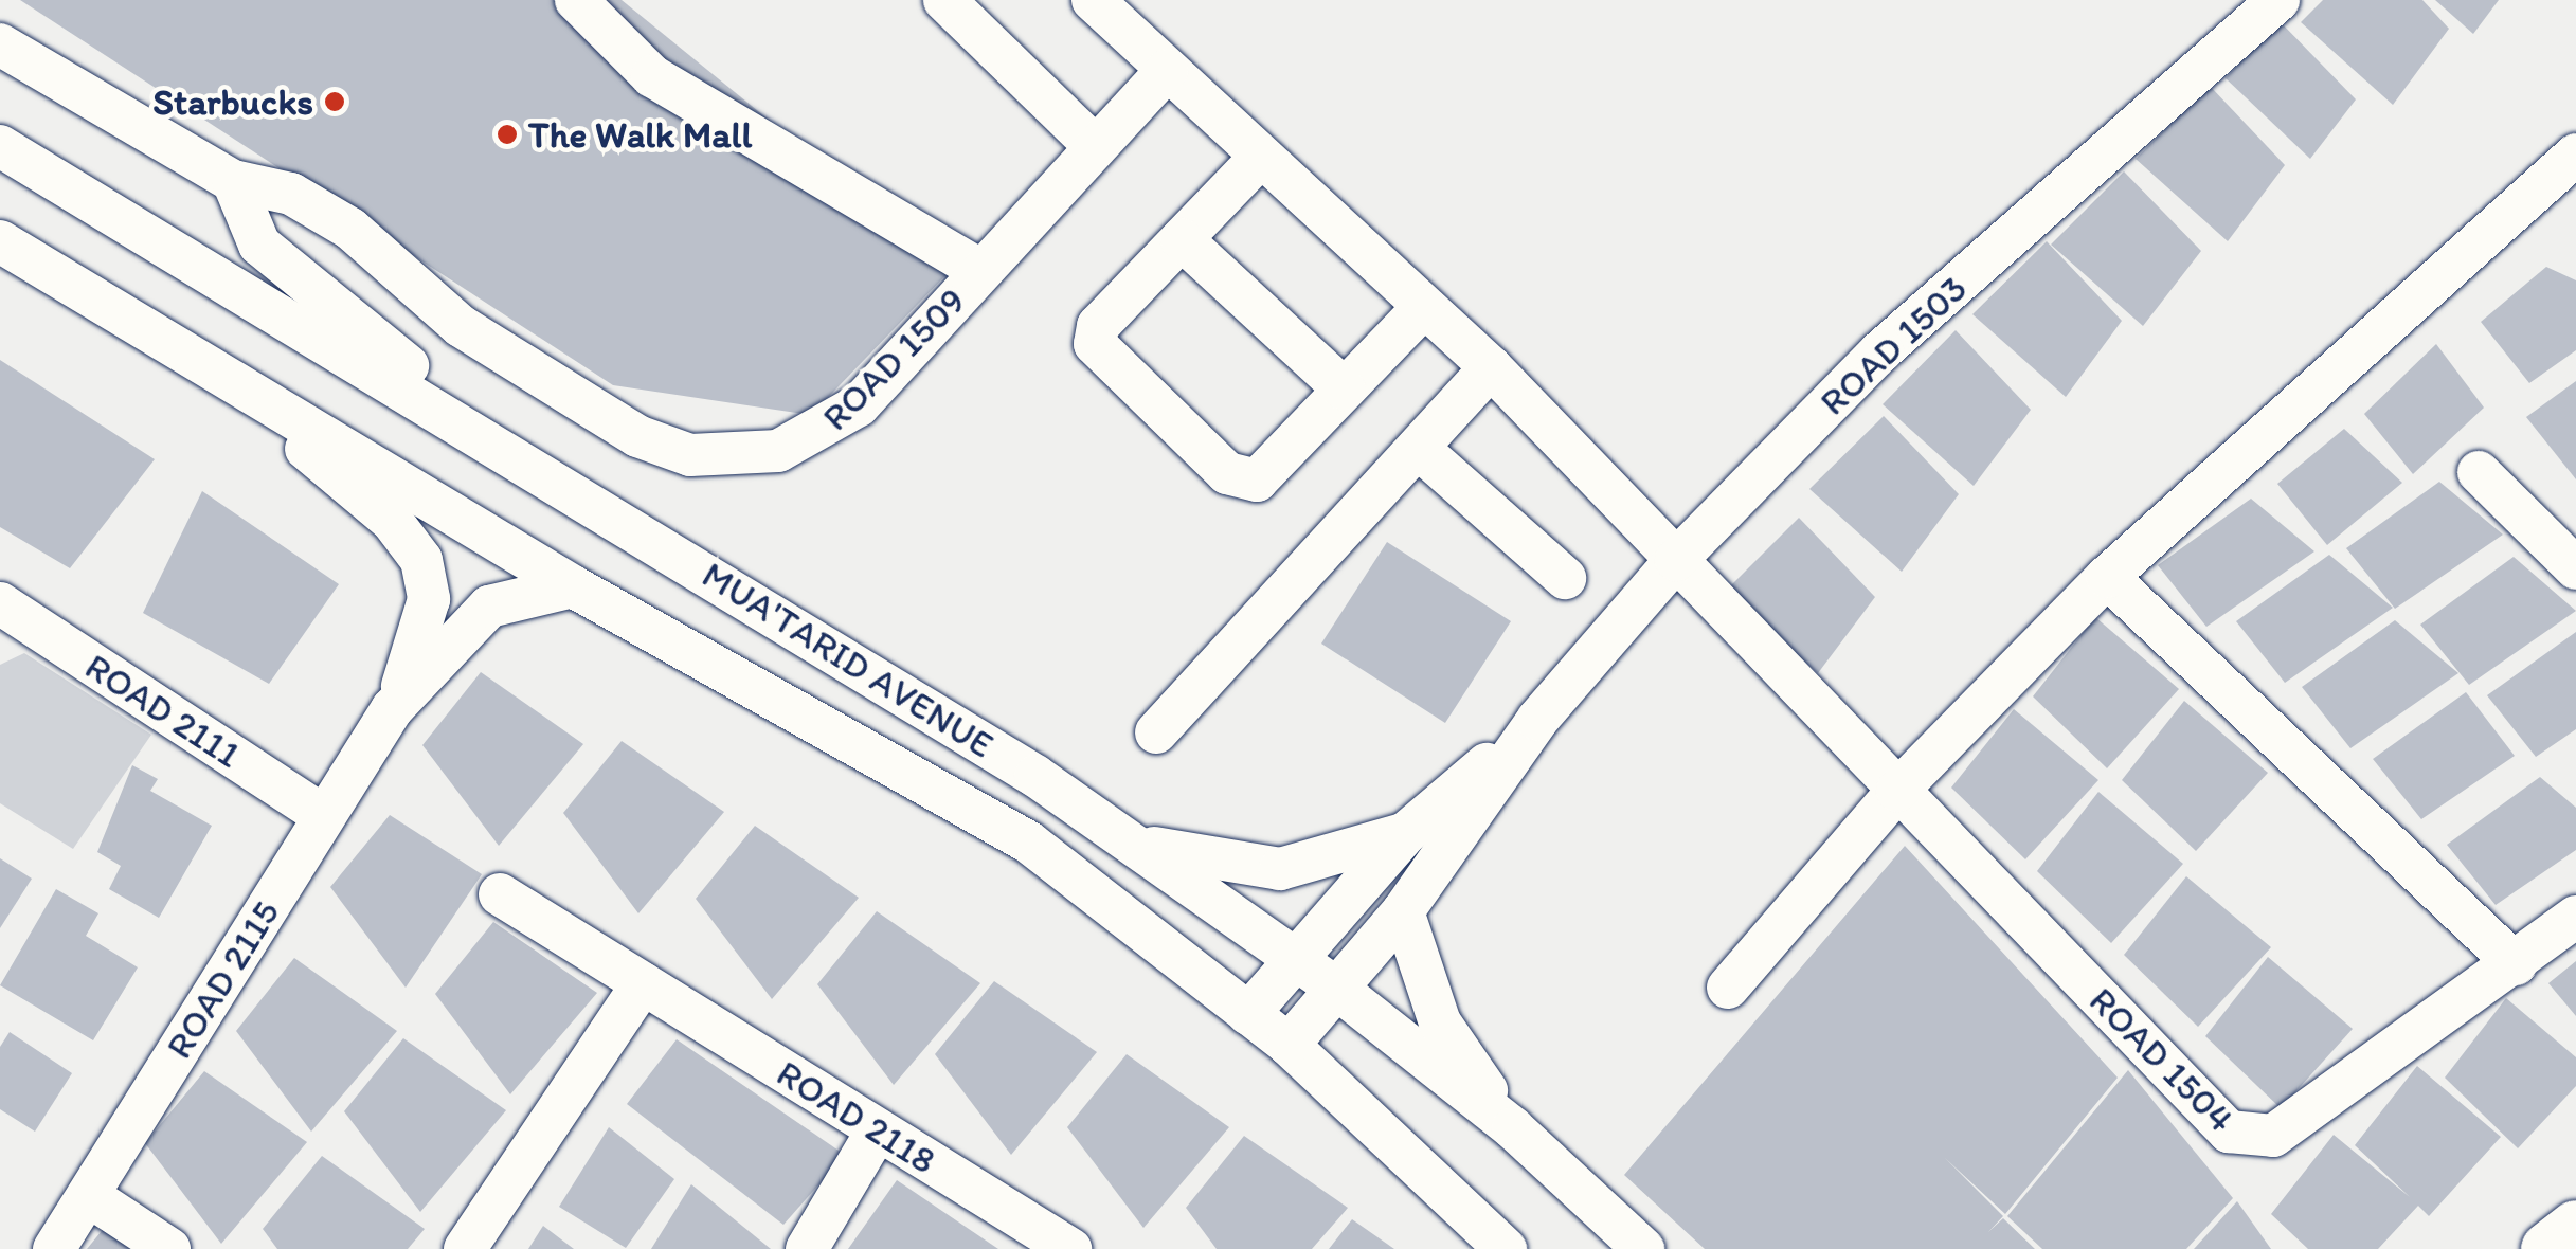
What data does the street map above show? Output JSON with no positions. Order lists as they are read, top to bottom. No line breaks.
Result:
{"streets":{"street":["ROAD 1503","ROAD 1509","MUA'TARID AVENUE","ROAD 2111","ROAD 2115","ROAD 1504","ROAD 2118"]},"crossings":[["ROAD 1503","MUA'TARID AVENUE"],["ROAD 1503","ROAD 1504"],["MUA'TARID AVENUE","ROAD 2115"],["ROAD 2111","ROAD 2115"]],"places":["Starbucks","The Walk Mall"]}
